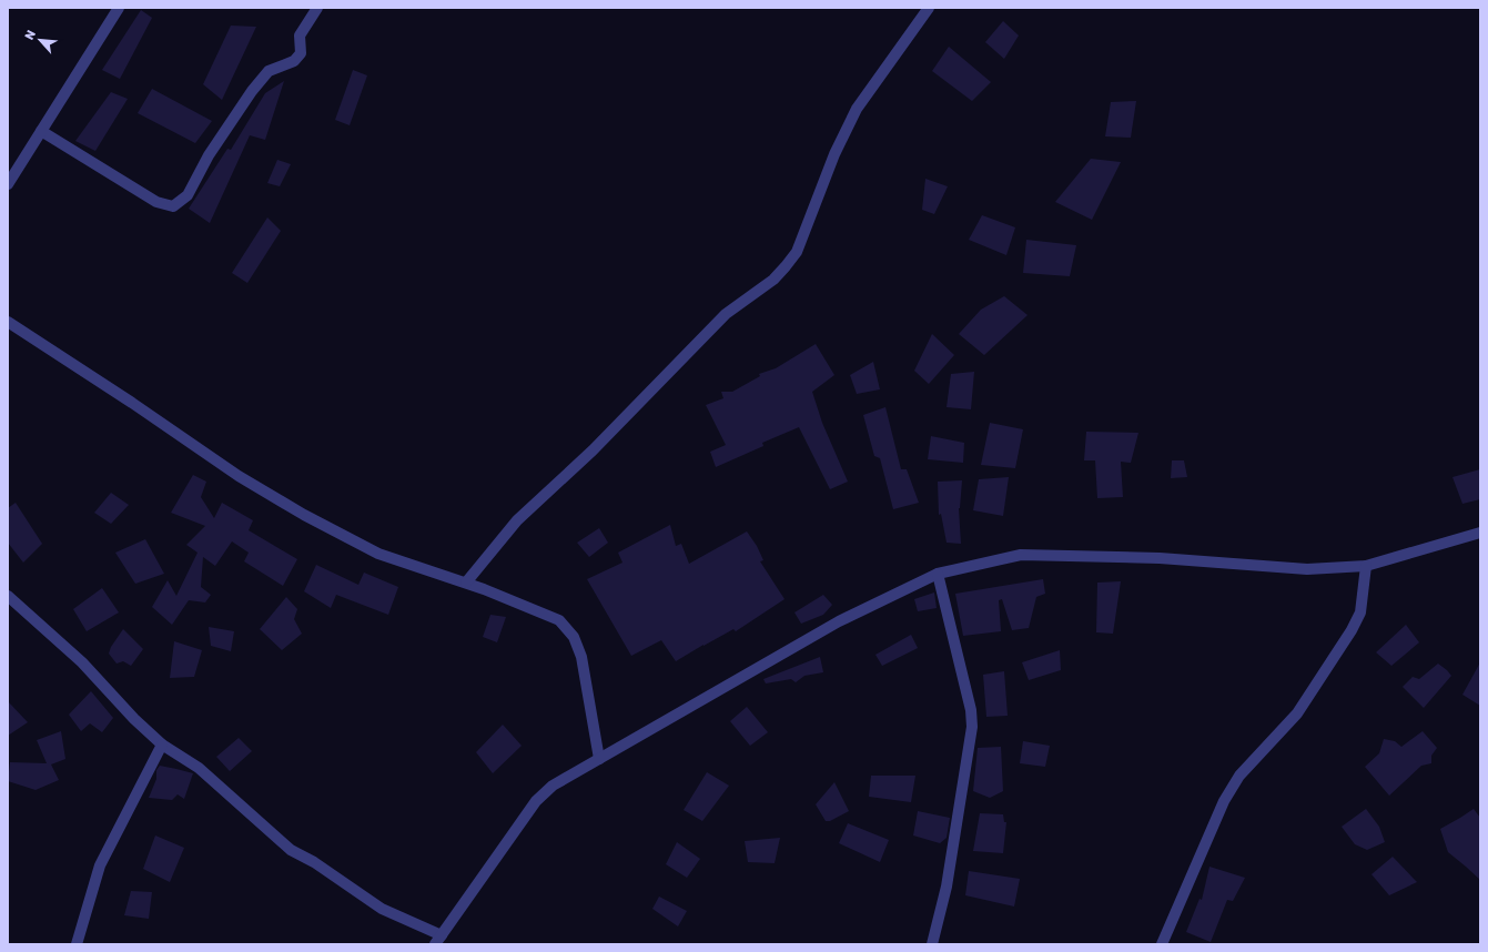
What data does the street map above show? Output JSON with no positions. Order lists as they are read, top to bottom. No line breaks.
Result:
{"north":"top left"}
